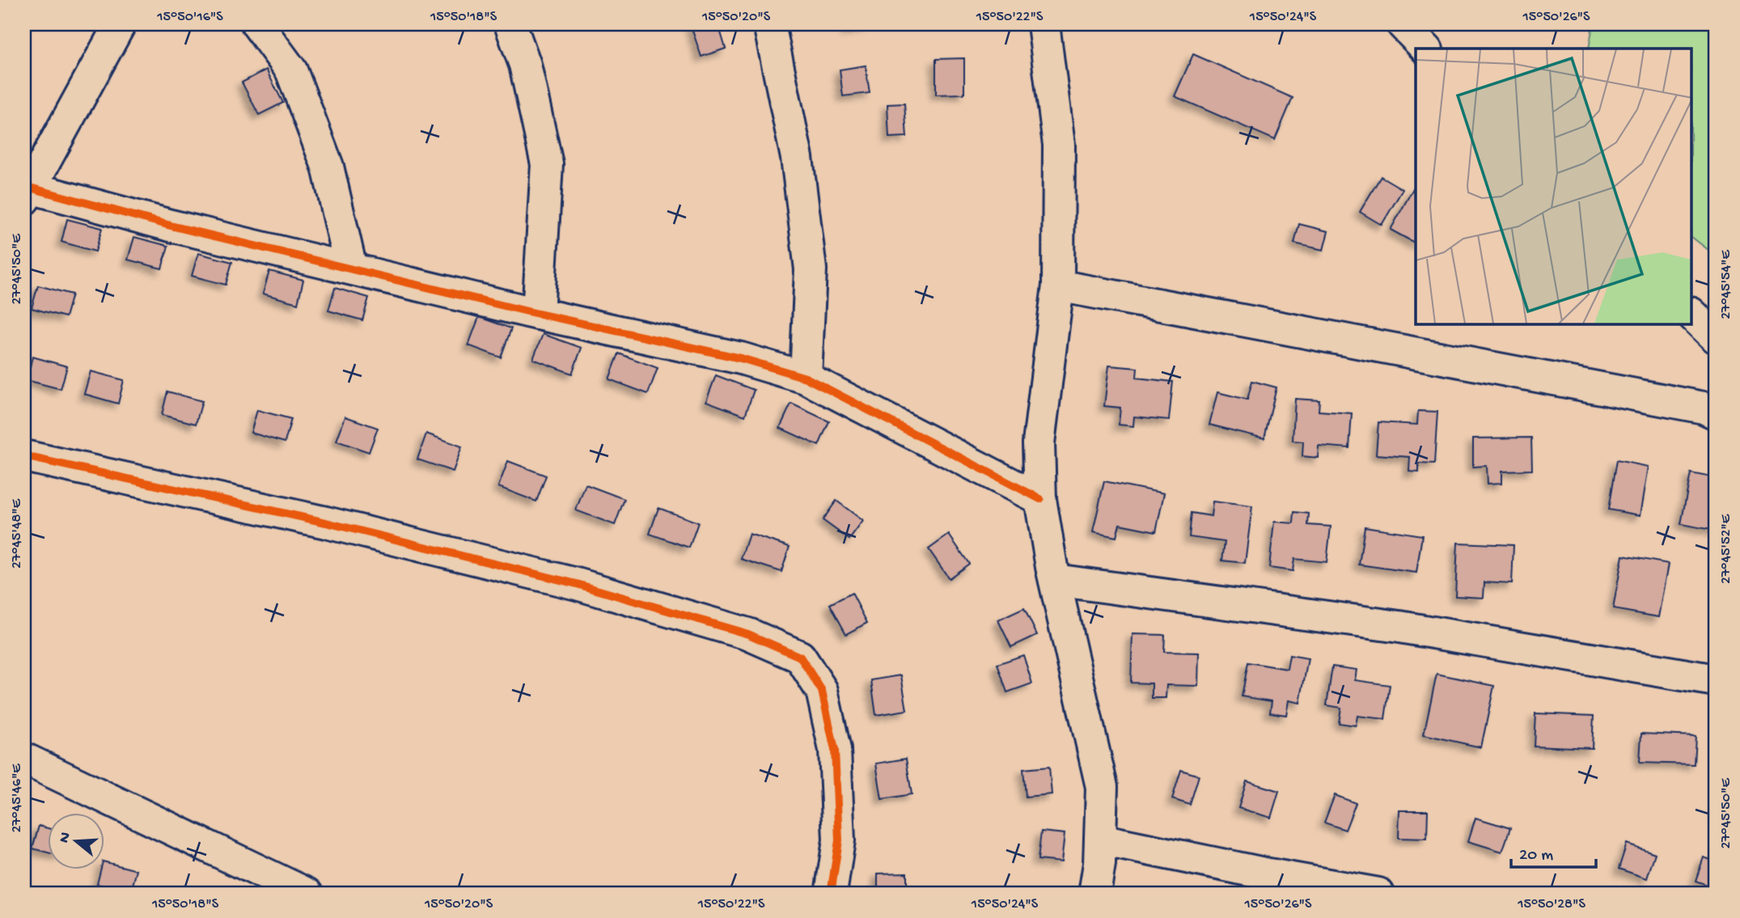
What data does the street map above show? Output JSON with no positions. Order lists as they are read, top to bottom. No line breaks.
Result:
{"scale_bar":"20 m","north":"left","coordinates":["15°50'16\"S","15°50'18\"S","15°50'20\"S","15°50'22\"S","15°50'24\"S","15°50'26\"S","27°45'50\"E","27°45'54\"E","27°45'48\"E","27°45'52\"E","27°45'46\"E","15°50'28\"S"]}
